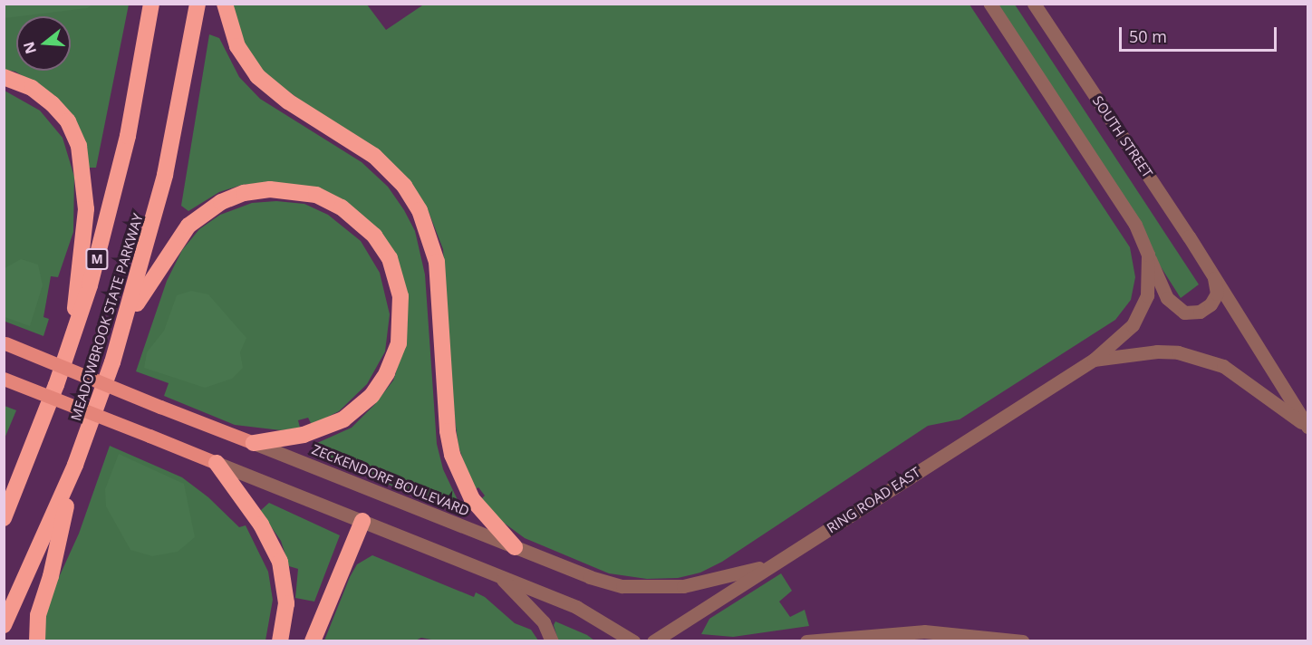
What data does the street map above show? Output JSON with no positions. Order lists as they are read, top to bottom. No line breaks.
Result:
{"streets":{"highway":["M","MEADOWBROOK STATE PARKWAY"],"main road":["ZECKENDORF BOULEVARD"],"street":["SOUTH STREET","RING ROAD EAST"]},"crossings":[["SOUTH STREET","RING ROAD EAST"],["ZECKENDORF BOULEVARD","RING ROAD EAST"]],"scale_bar":"50 m","north":"left"}
